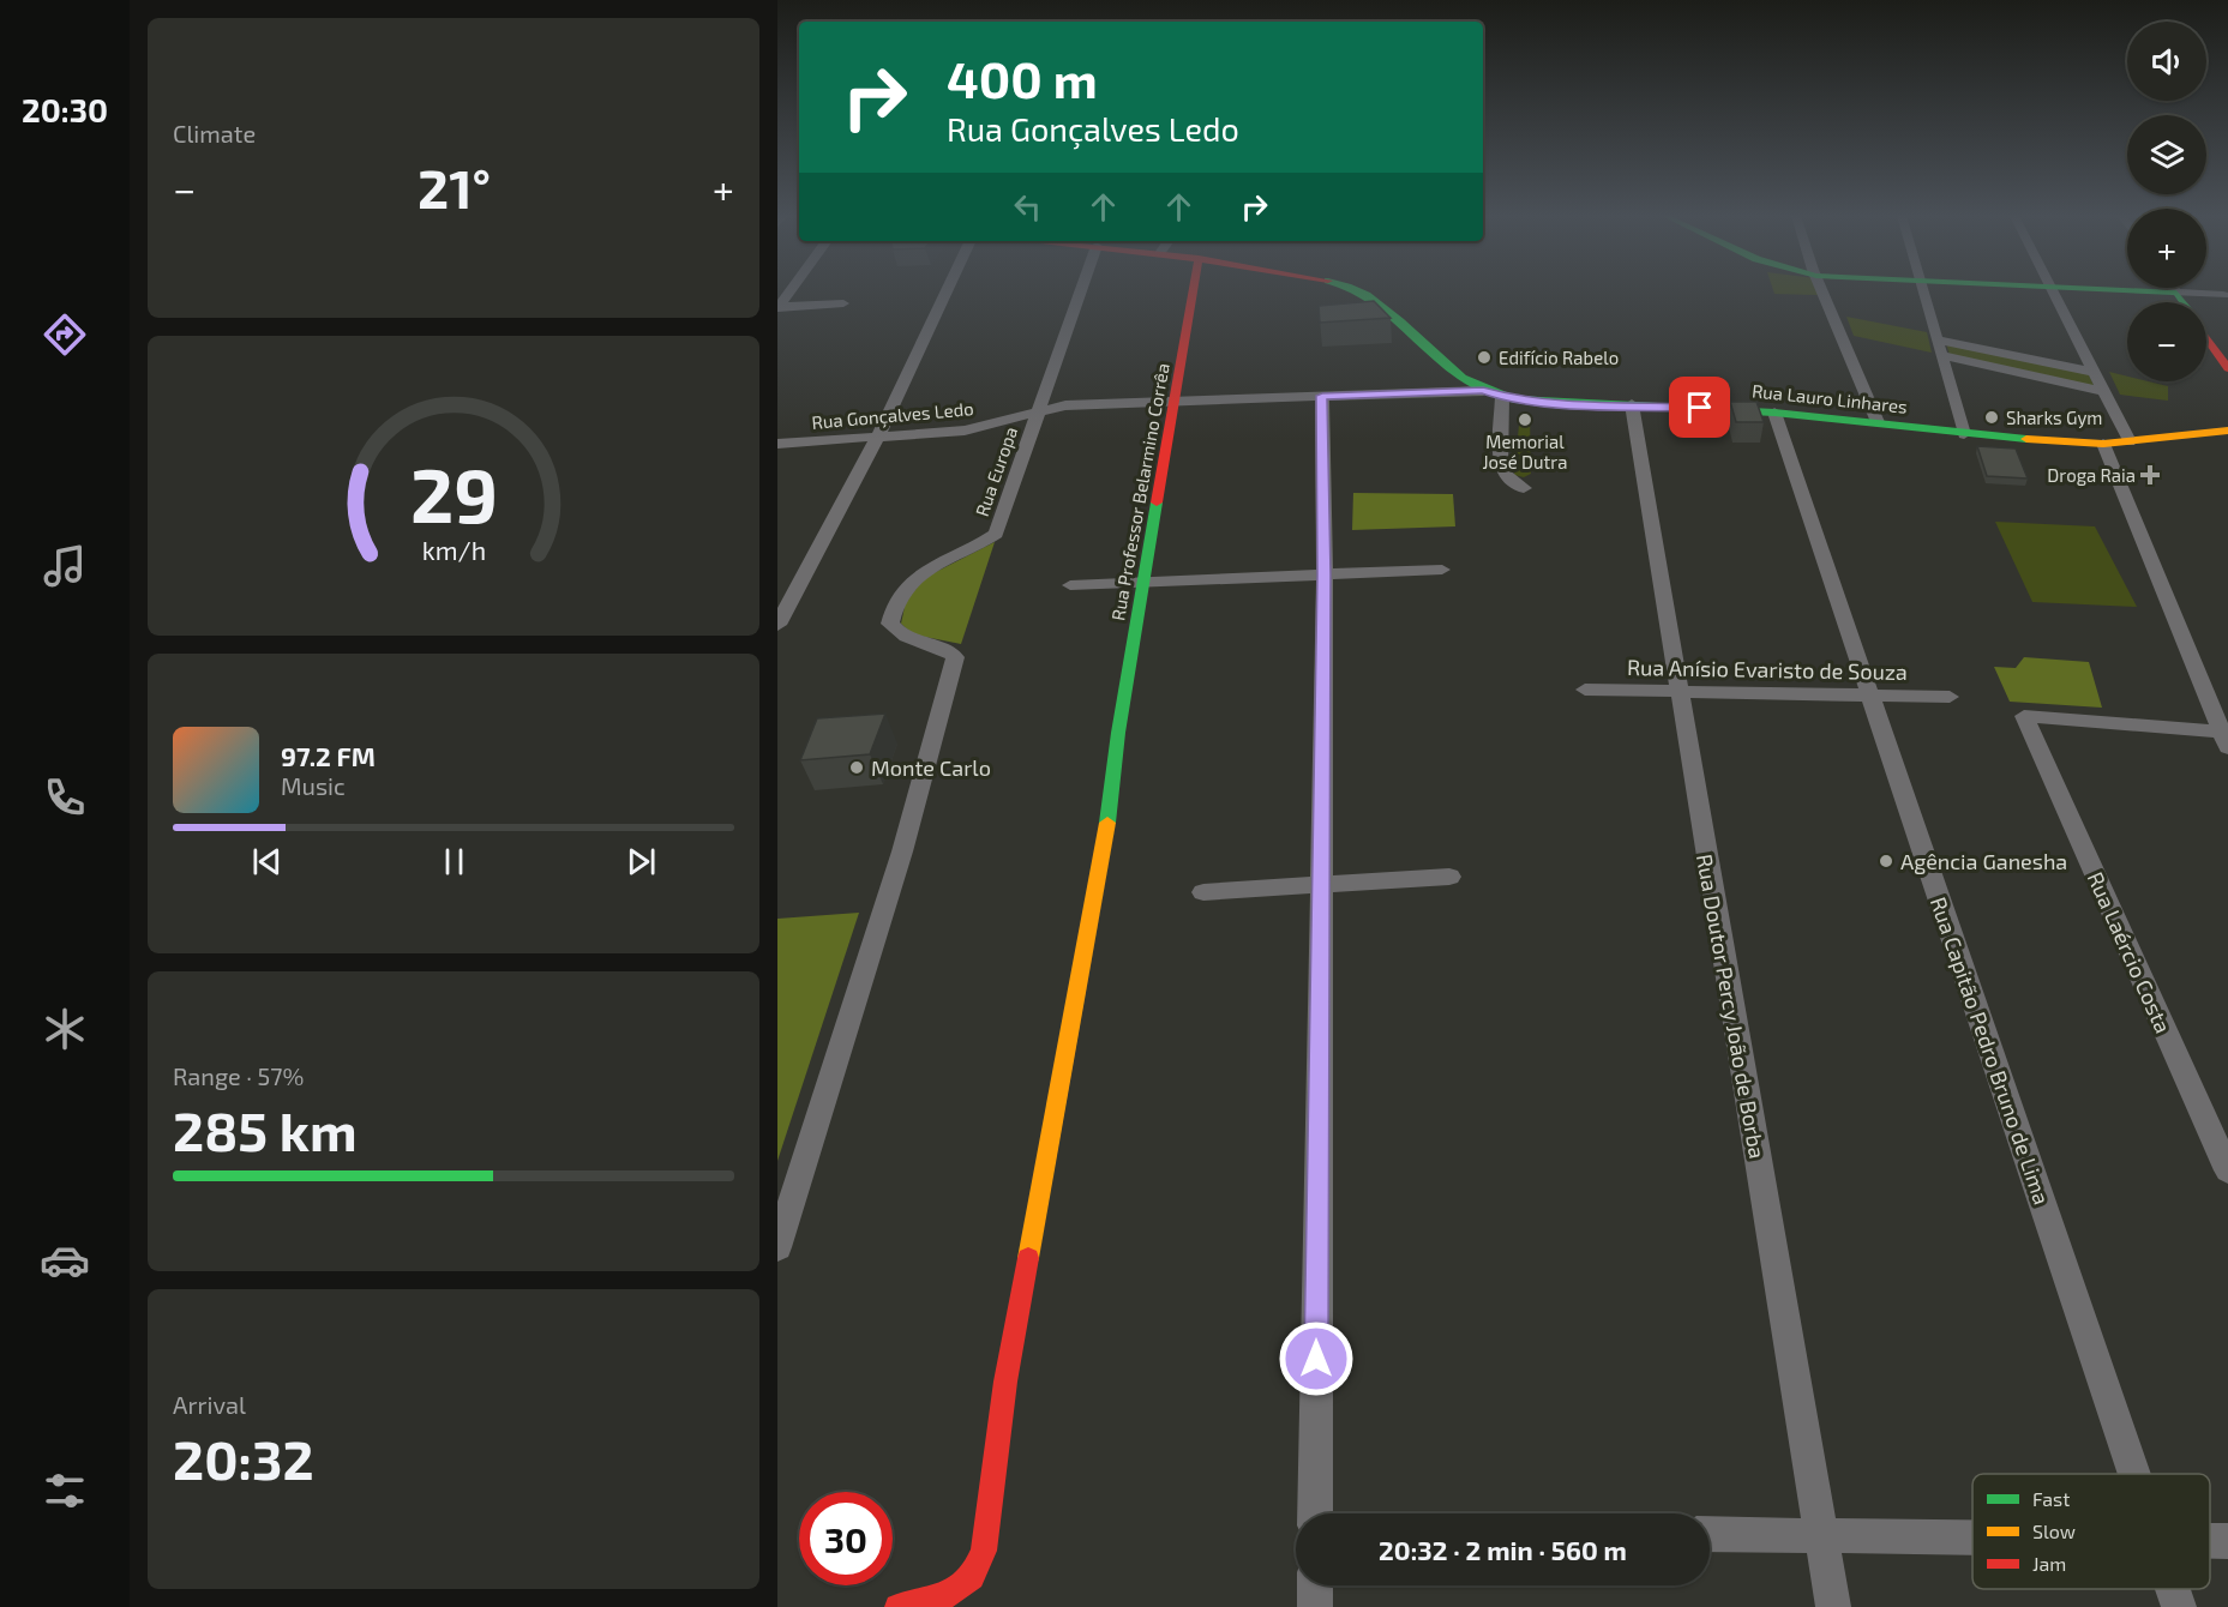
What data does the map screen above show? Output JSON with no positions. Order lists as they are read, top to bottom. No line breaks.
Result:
{"streets":{"street":["Rua Lauro Linhares","Rua Gonçalves Ledo","Rua Europa","Rua Professor Belarmino Corrêa","Rua Anísio Evaristo de Souza","Rua Laércio Costa","Rua Doutor Percy João de Borba","Rua Capitão Pedro Bruno de Lima"]},"crossings":[["Rua Lauro Linhares","Rua Gonçalves Ledo"],["Rua Lauro Linhares","Rua Doutor Percy João de Borba"],["Rua Lauro Linhares","Rua Capitão Pedro Bruno de Lima"],["Rua Gonçalves Ledo","Rua Europa"],["Rua Gonçalves Ledo","Rua Professor Belarmino Corrêa"],["Rua Anísio Evaristo de Souza","Rua Doutor Percy João de Borba"],["Rua Anísio Evaristo de Souza","Rua Capitão Pedro Bruno de Lima"]],"places":{"other":["Edifício Rabelo","Sharks Gym","Memorial José Dutra","Monte Carlo","Agência Ganesha"],"health":["Droga Raia"]},"legend":["Fast","Slow","Jam"],"page":{"tabs":"20:30","tile":["Climate",["Range · 57%","285 km"],["Arrival","20:32"]],"map_buttons":["+","−"],"turn":["400 m","Rua Gonçalves Ledo"],"heat":["−","21°","+"],"song":["97.2 FM","Music"],"limit":"30","trip":"20:32 · 2 min · 560 m","gauge":["29","km/h"]}}
